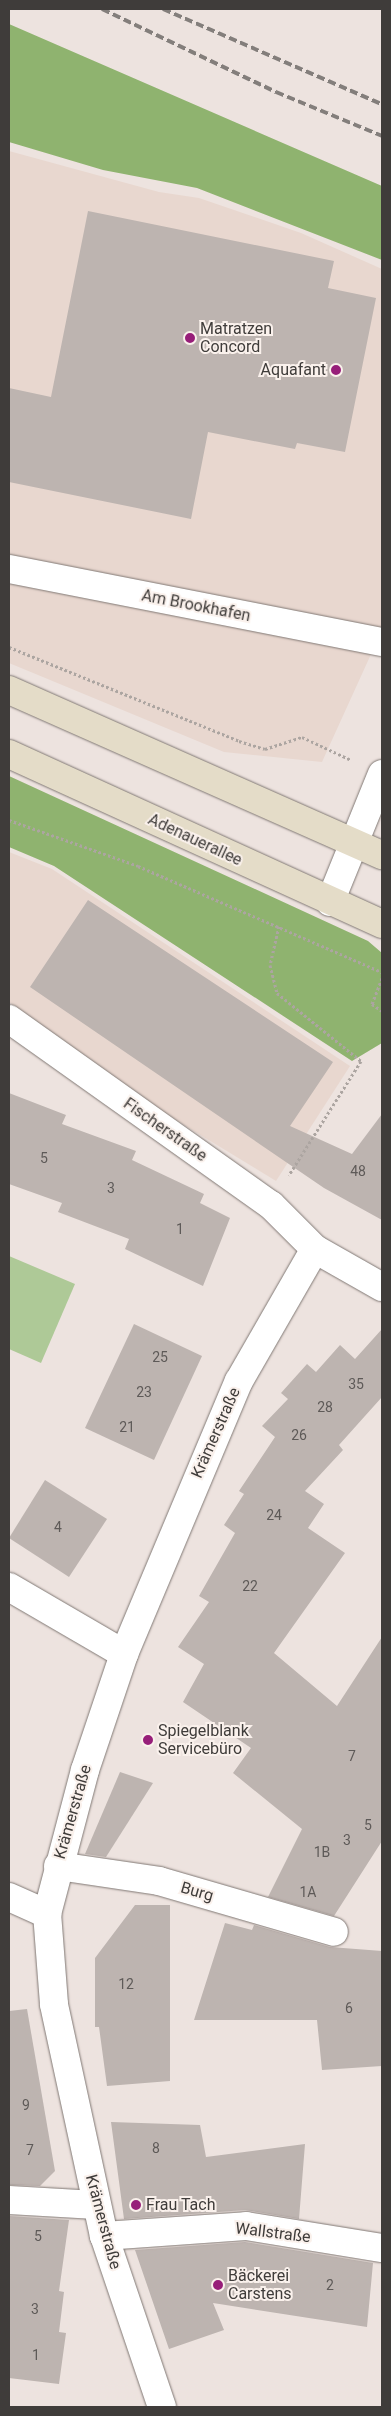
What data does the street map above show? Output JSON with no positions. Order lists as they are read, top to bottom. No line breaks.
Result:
{"streets":{"main road":["Adenauerallee"],"street":["Am Brookhafen","Fischerstraße","Krämerstraße","Burg","Wallstraße"]},"crossings":[["Fischerstraße","Krämerstraße"],["Krämerstraße","Burg"],["Krämerstraße","Wallstraße"]],"places":["Matratzen Concord","Aquafant","Spiegelblank Servicebüro","Frau Tach","Bäckerei Carstens"],"house_numbers":["5","48","3","1","25","35","23","28","21","26","24","4","22","7","5","3","1B","1A","12","6","9","8","7","5","2","3","1"]}
